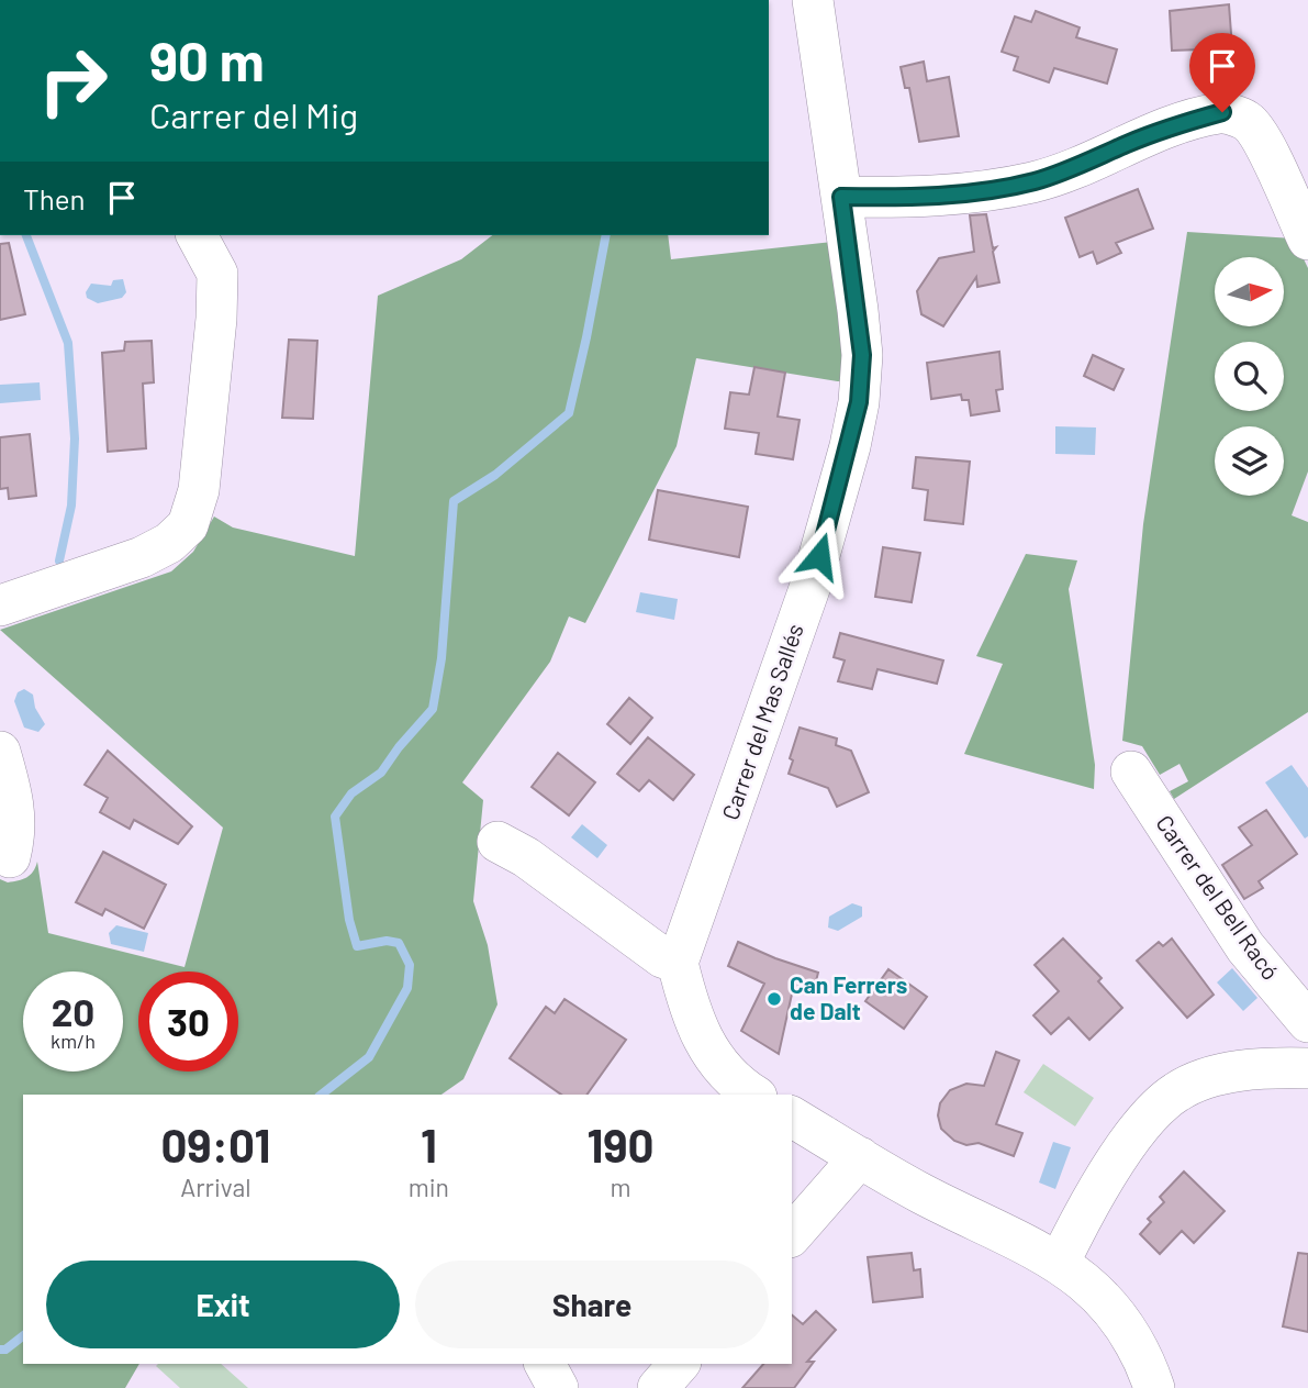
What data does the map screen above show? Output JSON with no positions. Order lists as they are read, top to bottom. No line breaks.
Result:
{"streets":{"street":["Carrer del Mas Sallés","Carrer del Bell Racó"]},"places":["Can Ferrers de Dalt"],"north":"right","page":{"turn":["90 m","Carrer del Mig"],"then":"Then","speed":"20 km/h","limit":"30","eta":["09:01","Arrival","1","min","190","m"],"buttons":["Exit","Share"]}}
